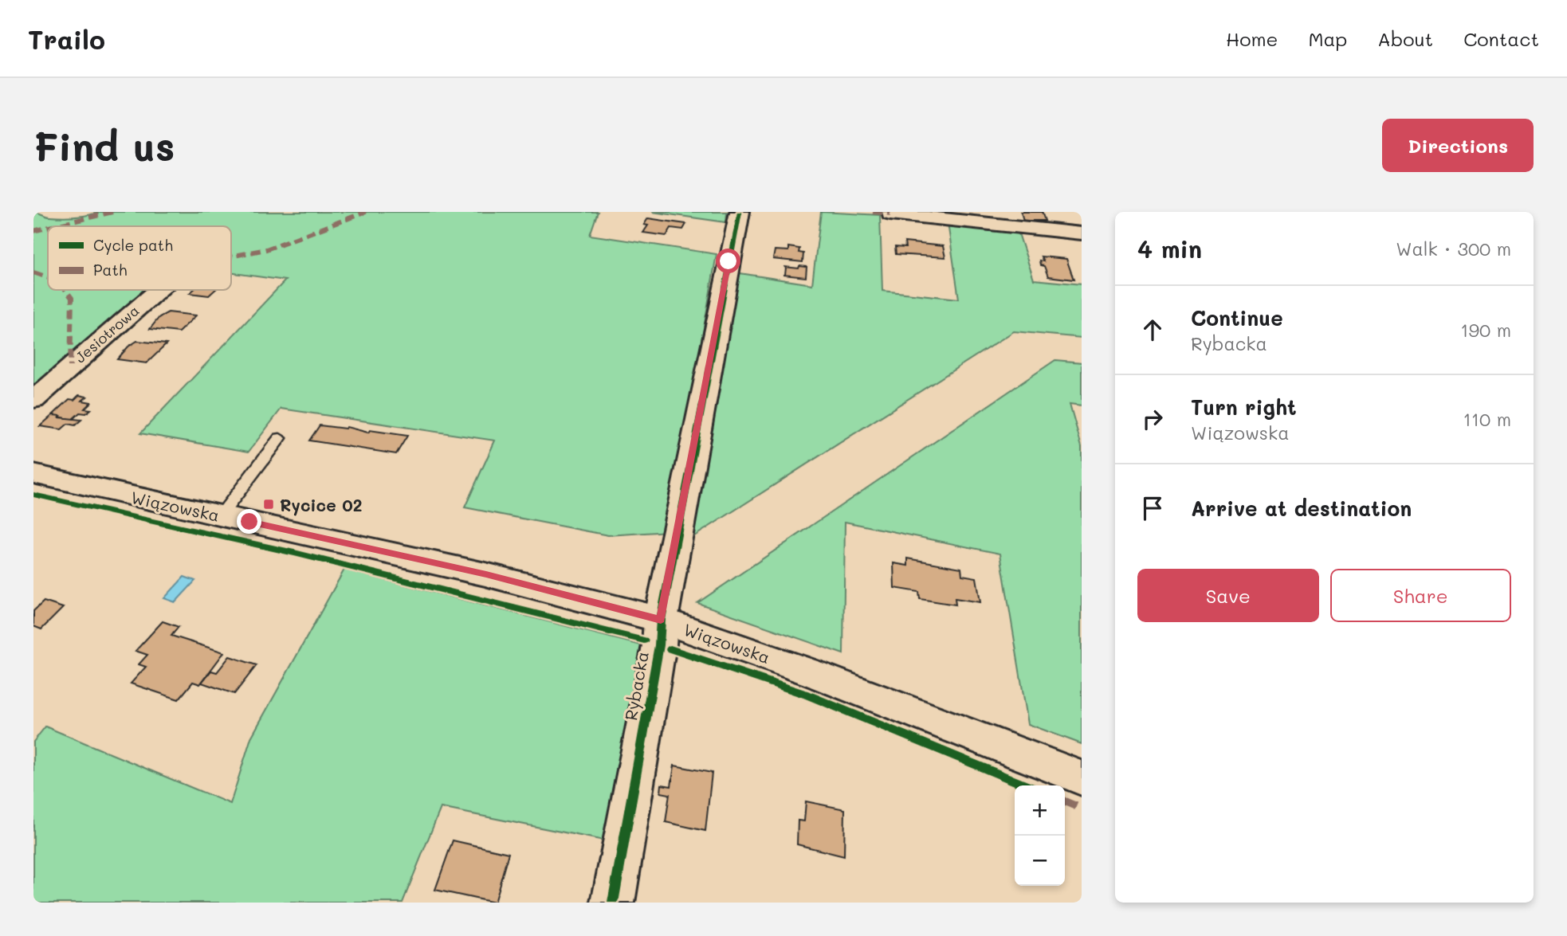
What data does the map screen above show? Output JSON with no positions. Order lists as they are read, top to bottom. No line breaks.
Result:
{"streets":{"street":["Jesiotrowa","Wiązowska","Rybacka"]},"crossings":[["Wiązowska","Rybacka"]],"places":{"transit":["Rycice 02"]},"legend":["Cycle path","Path"],"page":{"header":"Trailo","nav":["Home","Map","About","Contact"],"buttons":["Directions",["Save","Share"]],"title":"Find us","heading":["4 min","Walk · 300 m"],"list":[["Continue","Rybacka","190 m"],["Turn right","Wiązowska","110 m"],"Arrive at destination"],"map_buttons":["+","−"]}}
